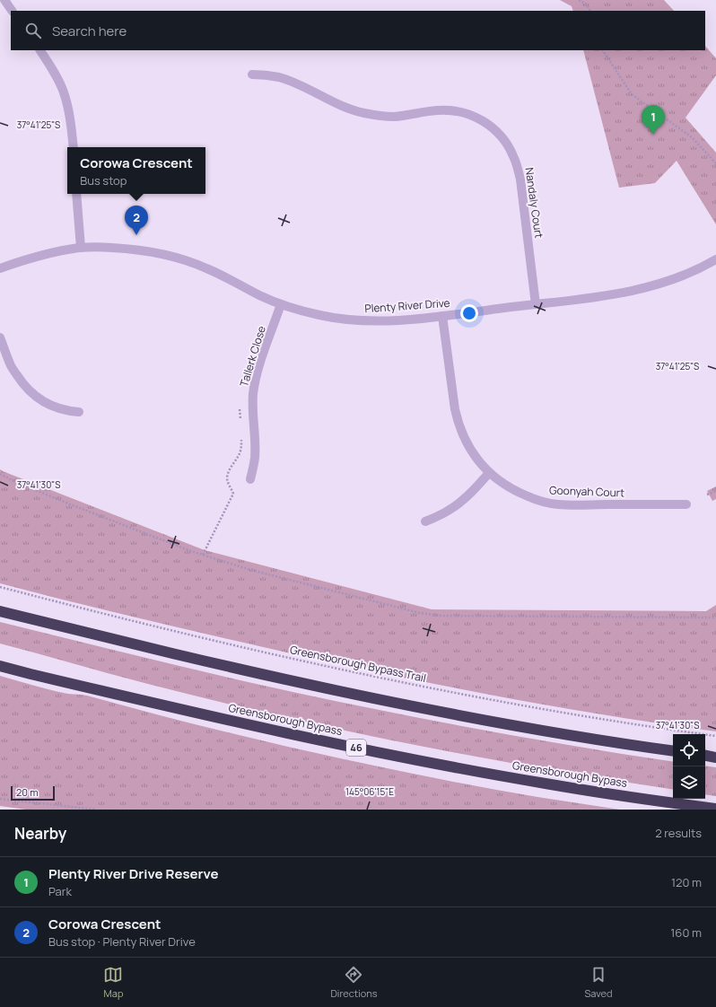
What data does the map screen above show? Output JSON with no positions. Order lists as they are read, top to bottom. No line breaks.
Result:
{"streets":{"highway":["Greensborough Bypass","46"],"street":["Nandaly Court","Plenty River Drive","Tallerk Close","Goonyah Court"],"path":["Greensborough Bypass Trail"]},"crossings":[["Nandaly Court","Plenty River Drive"],["Plenty River Drive","Tallerk Close"],["Plenty River Drive","Goonyah Court"]],"scale_bar":"20 m","page":{"search":"Search here","pins":["1","2"],"popup":["Corowa Crescent","Bus stop"],"scale":"20 m","heading":["Nearby","2 results"],"list":[{"mark":"1","name":"Plenty River Drive Reserve","note":"Park","value":"120 m"},{"mark":"2","name":"Corowa Crescent","note":"Bus stop · Plenty River Drive","value":"160 m"}],"nav":["Map","Directions","Saved"]},"coordinates":["37°41'25\"S","37°41'30\"S","145°06'15\"E"]}
